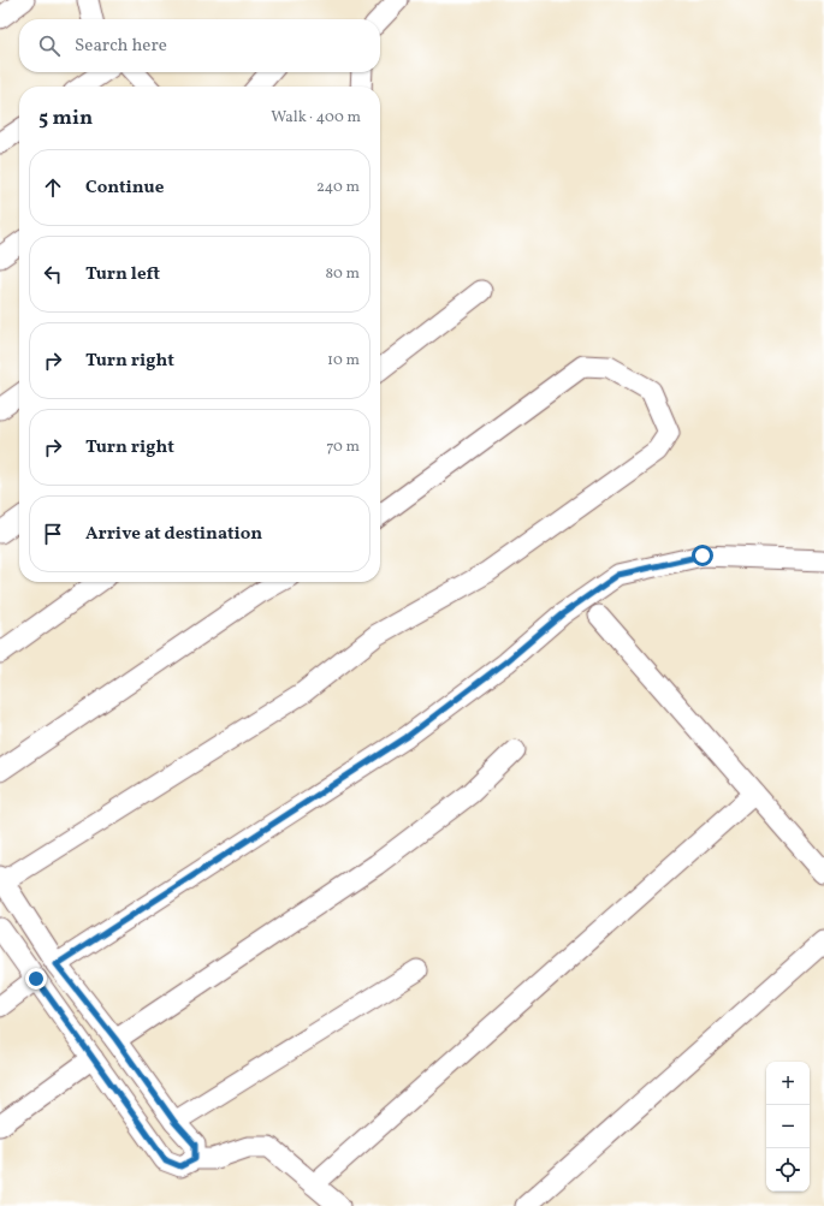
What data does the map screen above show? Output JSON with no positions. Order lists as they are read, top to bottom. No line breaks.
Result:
{"page":{"search":"Search here","heading":["5 min","Walk · 400 m"],"list":[["Continue","240 m"],["Turn left","80 m"],["Turn right","10 m"],["Turn right","70 m"],"Arrive at destination"],"map_buttons":["+","−"]}}
